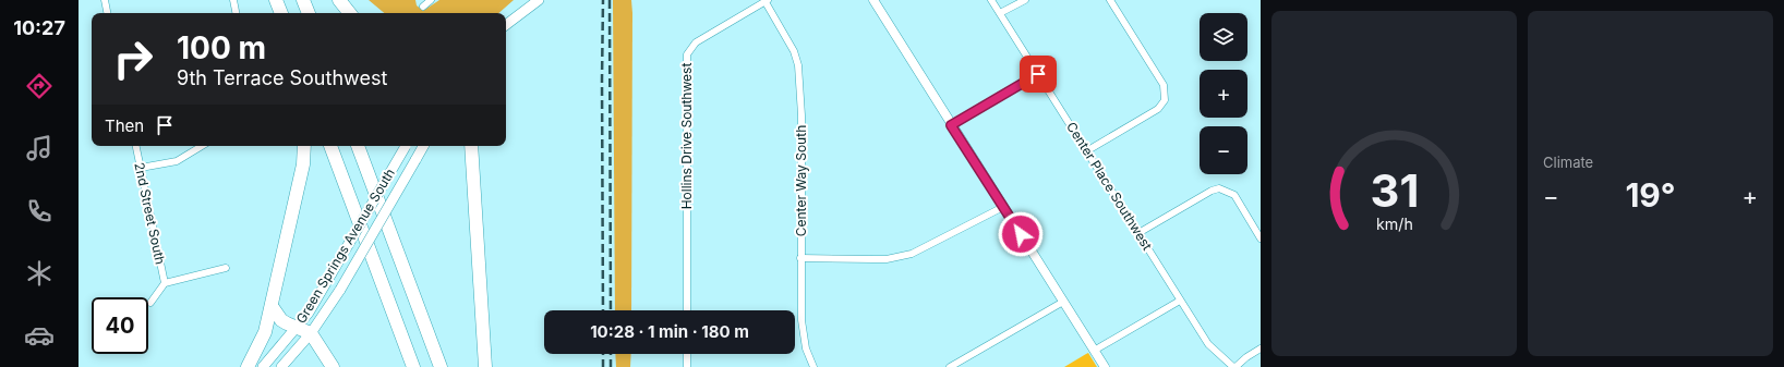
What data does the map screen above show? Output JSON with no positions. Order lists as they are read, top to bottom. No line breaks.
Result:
{"streets":{"main road":["Green Springs Avenue South"],"street":["Hollins Drive Southwest","Center Way South","Center Place Southwest","2nd Street South"]},"crossings":[["Hollins Drive Southwest","Center Way South"]],"page":{"tabs":"10:27","tile":"Climate","map_buttons":["+","−"],"turn":["100 m","9th Terrace Southwest"],"then":"Then","heat":["−","19°","+"],"limit":"40","trip":"10:28 · 1 min · 180 m","gauge":["31","km/h"]}}
